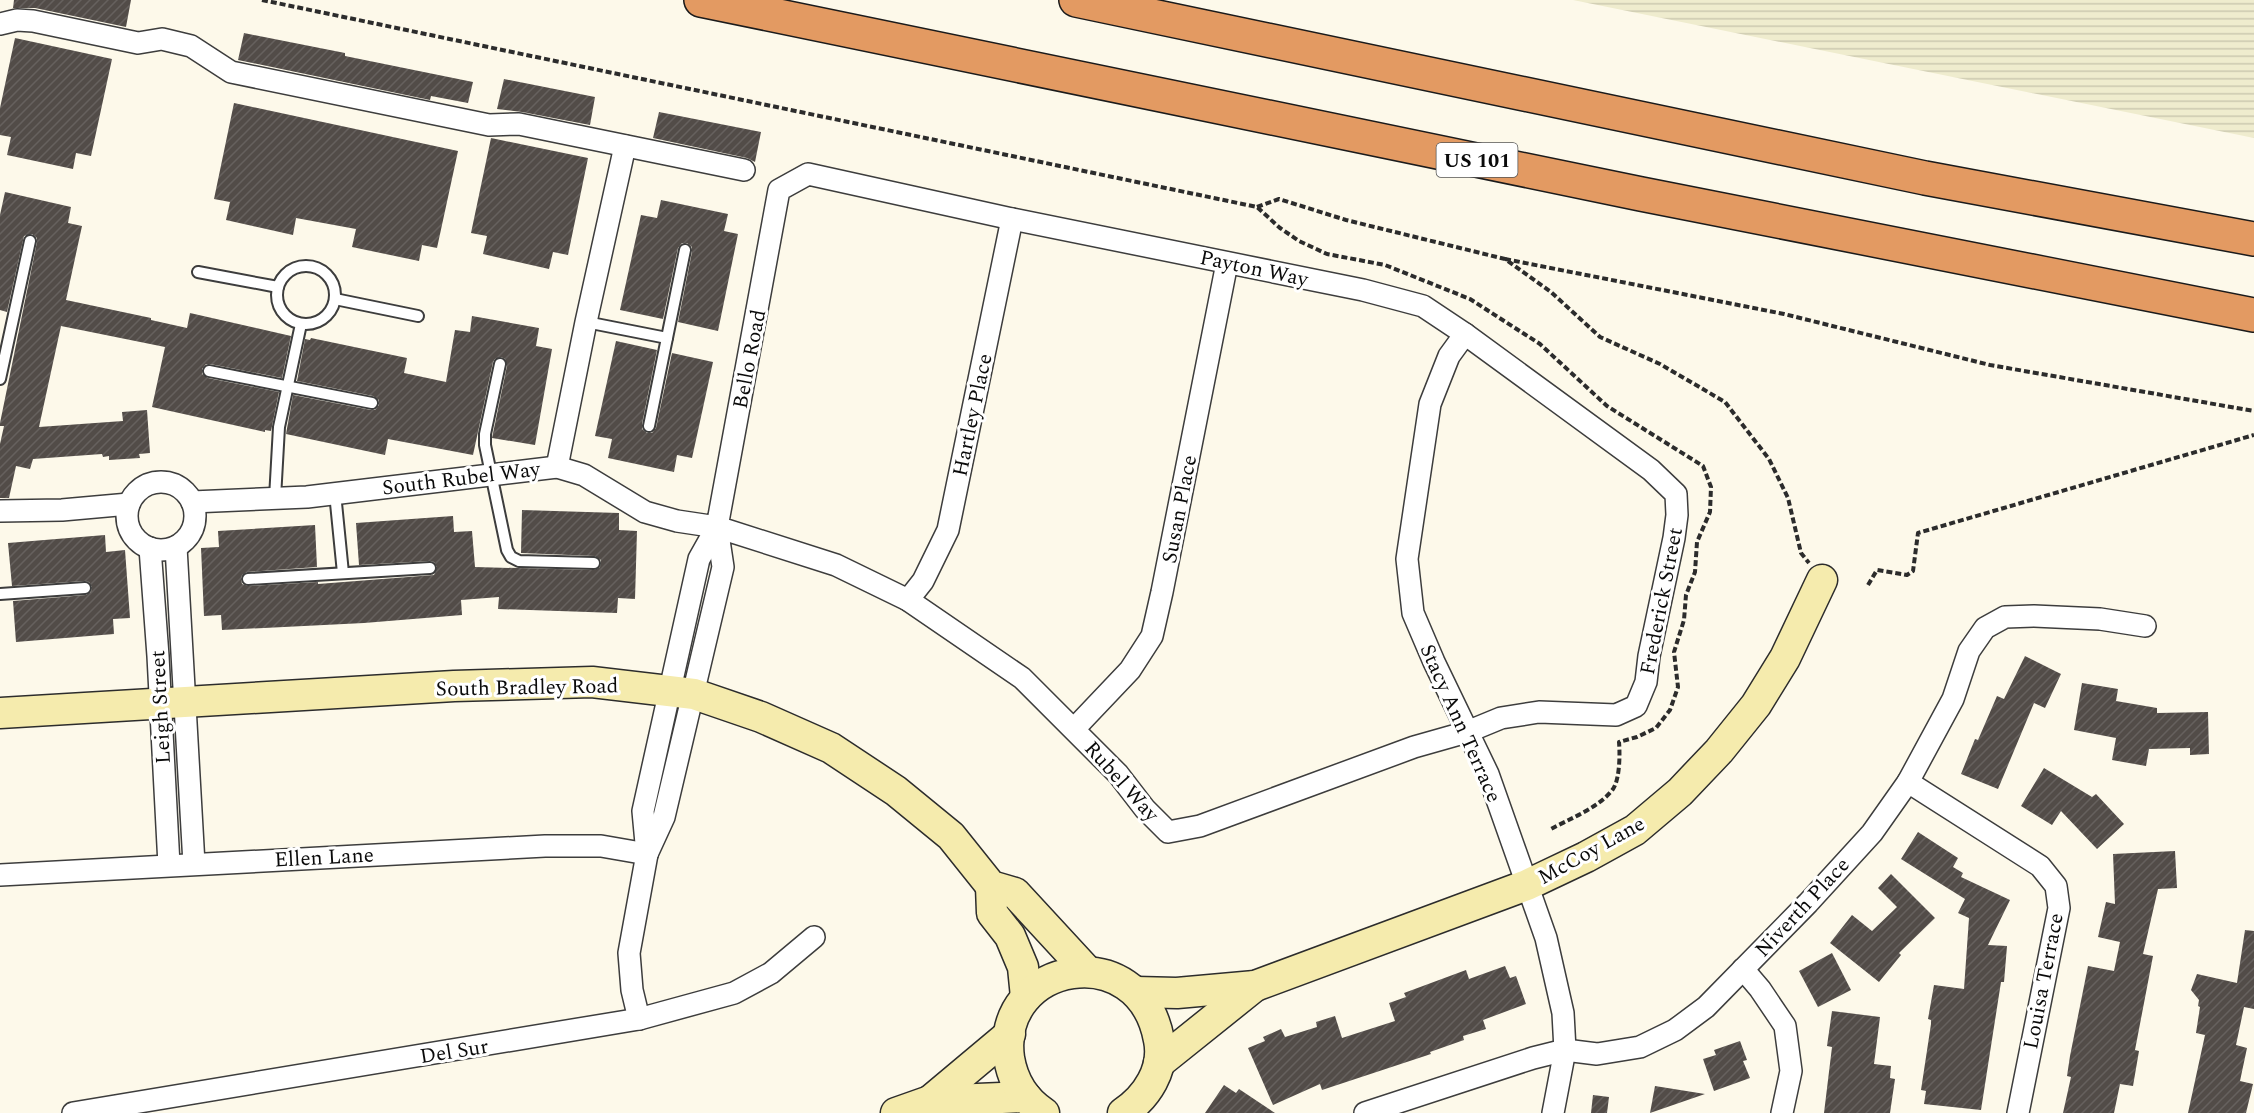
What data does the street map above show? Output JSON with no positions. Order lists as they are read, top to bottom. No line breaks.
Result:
{"streets":{"highway":["US 101"],"street":["Payton Way","Bello Road","Hartley Place","South Rubel Way","Susan Place","Frederick Street","South Bradley Road","Leigh Street","Stacy Ann Terrace","Rubel Way","McCoy Lane","Ellen Lane","Niverth Place","Louisa Terrace","Del Sur"]},"crossings":[["Payton Way","Bello Road"],["Payton Way","Hartley Place"],["Payton Way","Susan Place"],["Payton Way","Frederick Street"],["Payton Way","Stacy Ann Terrace"],["Bello Road","South Rubel Way"],["Bello Road","South Bradley Road"],["Bello Road","Rubel Way"],["Bello Road","Ellen Lane"],["Bello Road","Del Sur"],["Hartley Place","Rubel Way"],["South Rubel Way","Leigh Street"],["South Rubel Way","Rubel Way"],["Susan Place","Rubel Way"],["Frederick Street","Rubel Way"],["South Bradley Road","Leigh Street"],["Leigh Street","Ellen Lane"],["Stacy Ann Terrace","Rubel Way"],["Stacy Ann Terrace","McCoy Lane"],["Stacy Ann Terrace","Niverth Place"],["Niverth Place","Louisa Terrace"]]}
